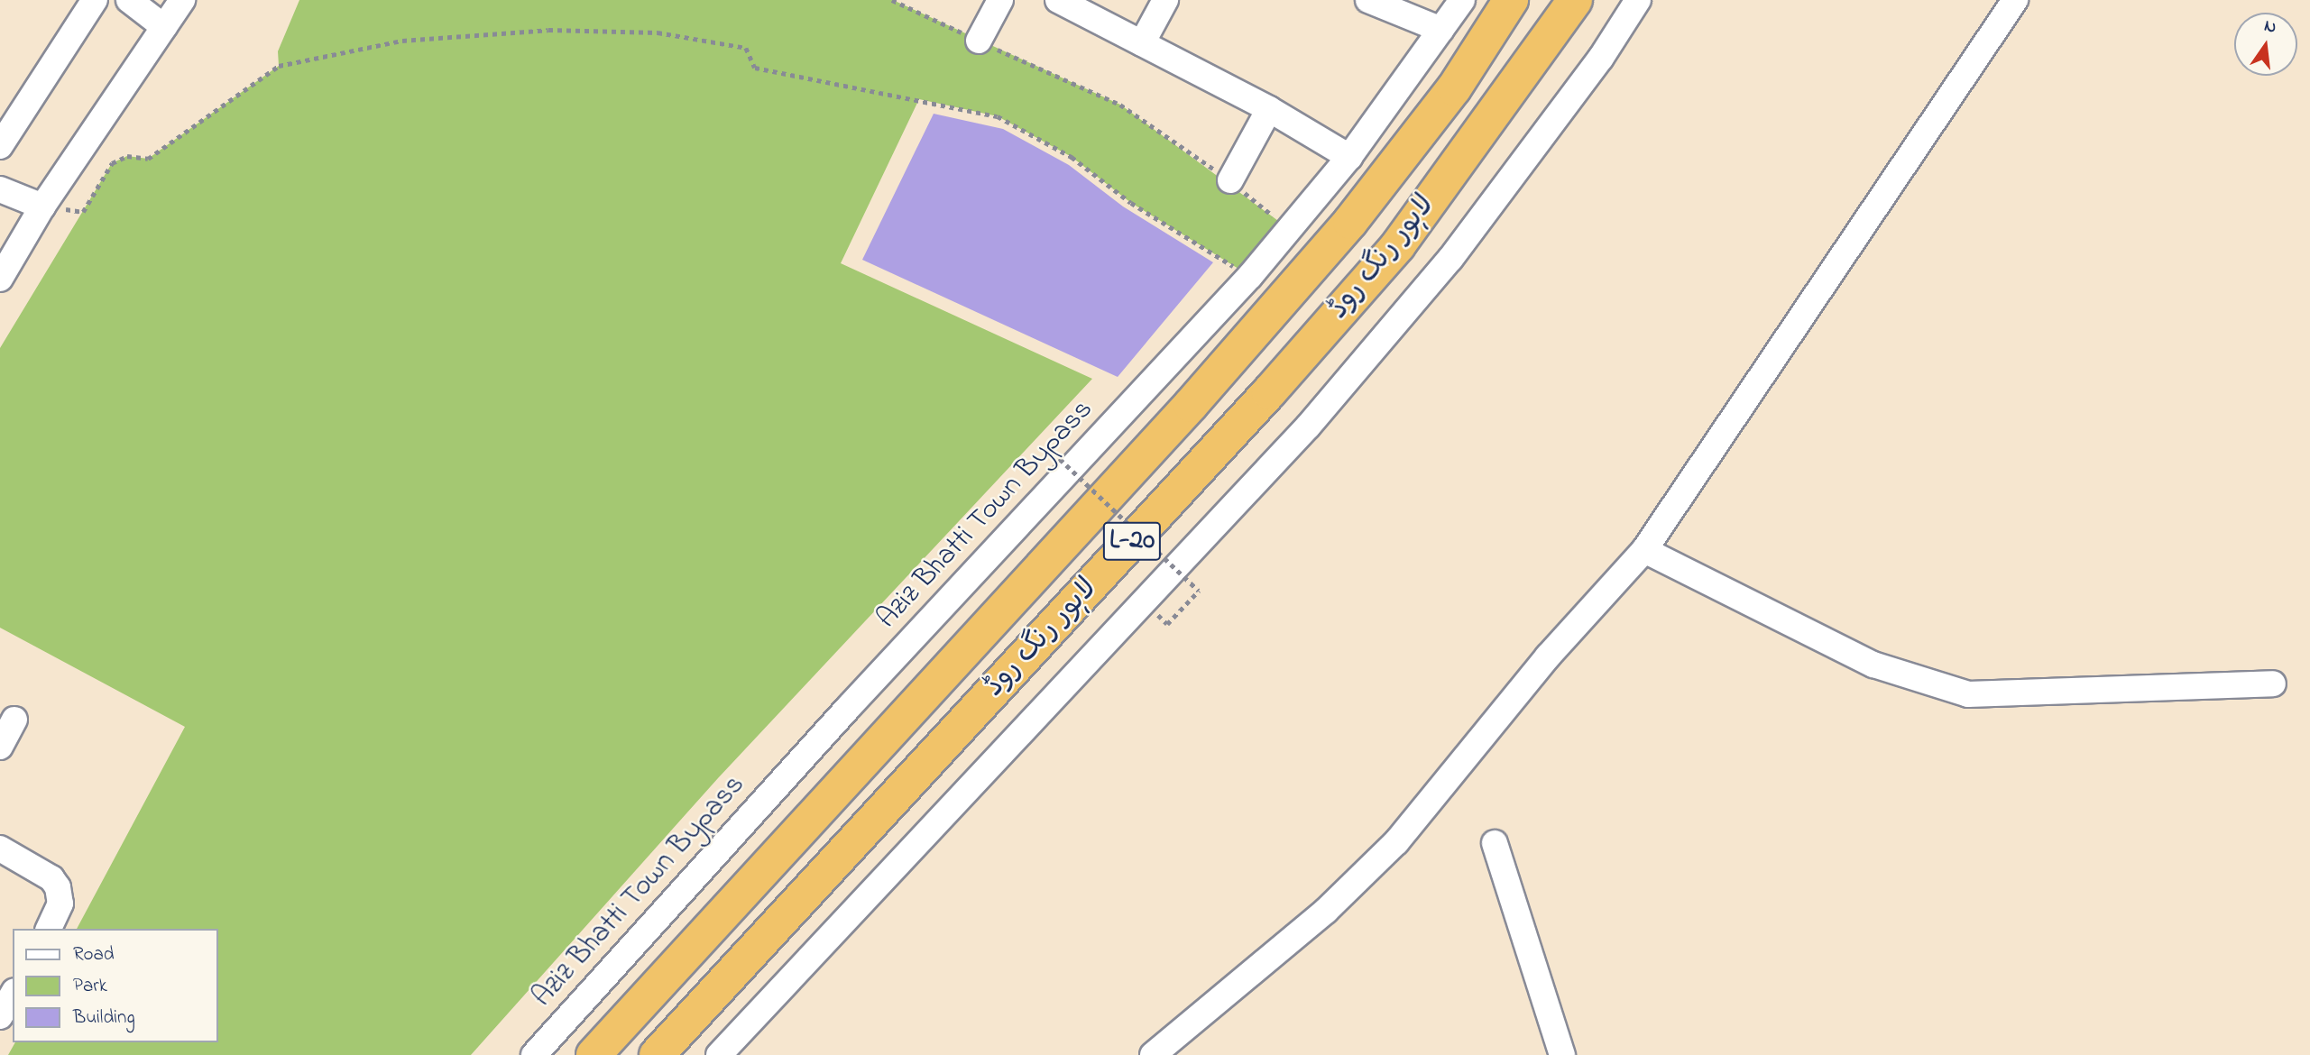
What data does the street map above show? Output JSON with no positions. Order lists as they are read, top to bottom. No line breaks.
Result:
{"streets":{"highway":["لاہور رنگ روڈ","L-20"],"street":["Aziz Bhatti Town Bypass"]},"legend":["Road","Park","Building"],"north":"top"}
